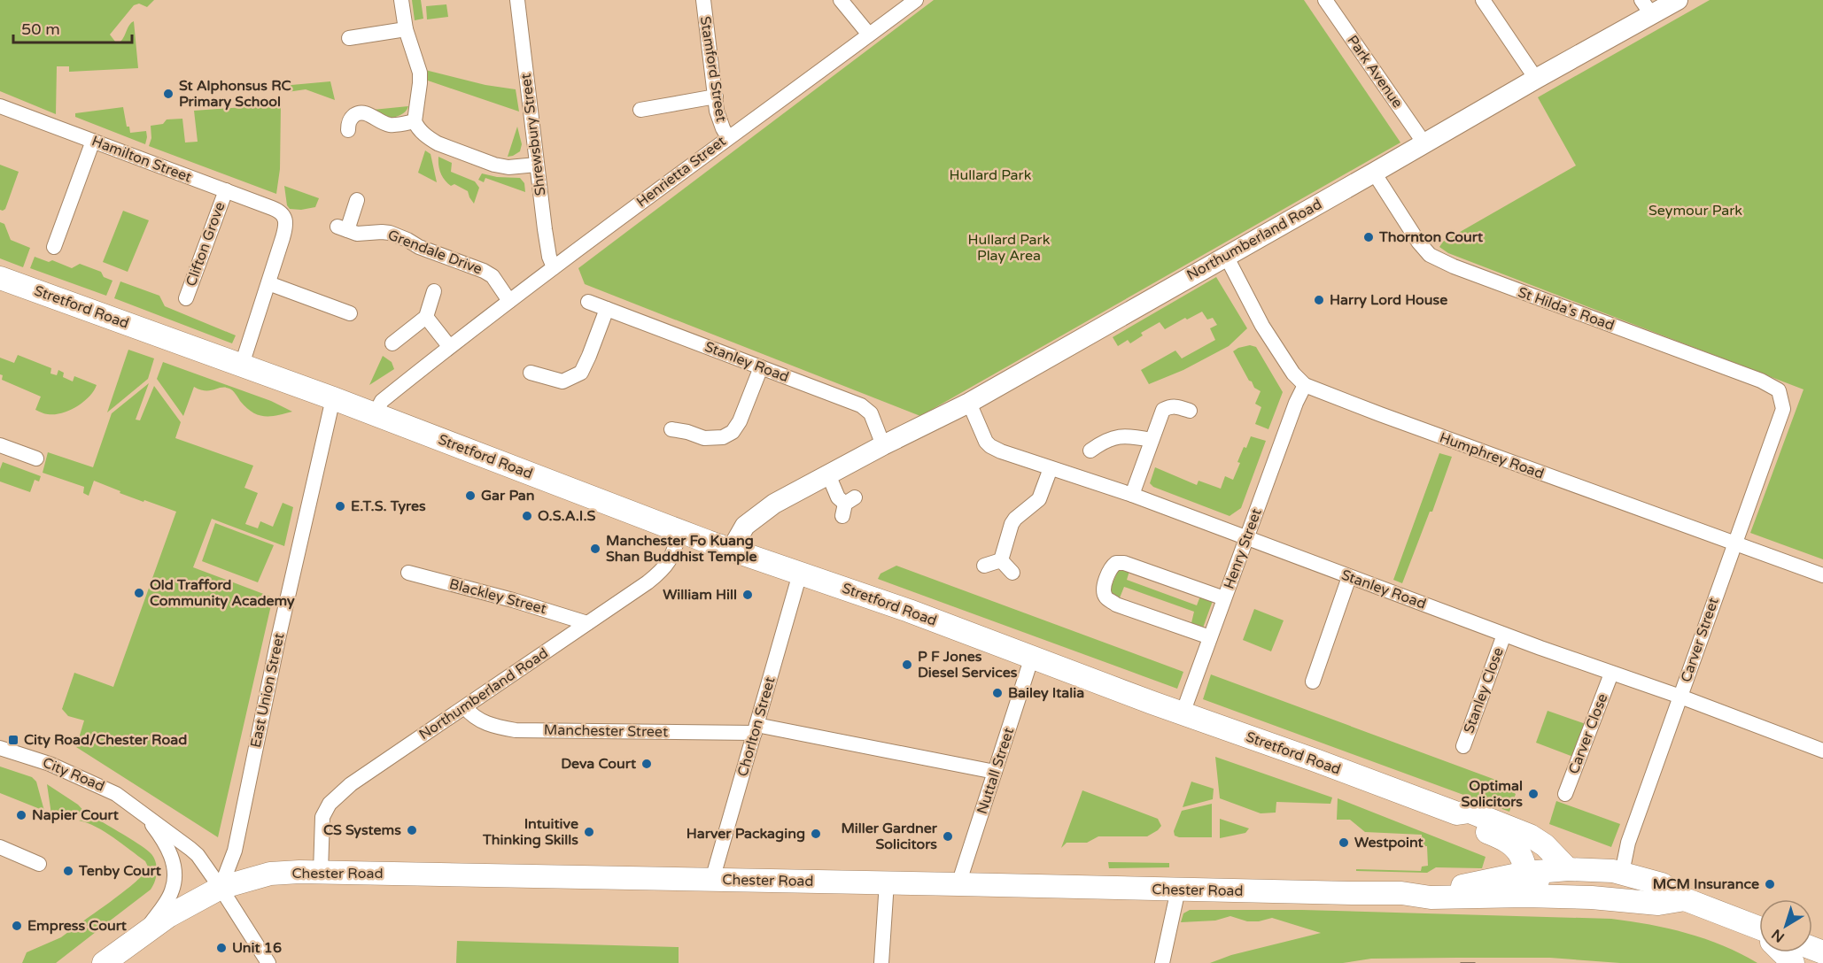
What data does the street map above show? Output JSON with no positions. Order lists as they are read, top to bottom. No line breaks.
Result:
{"streets":{"main road":["Northumberland Road","Stretford Road","Chester Road"],"street":["Stamford Street","Park Avenue","Shrewsbury Street","Hamilton Street","Henrietta Street","Clifton Grove","Grendale Drive","St Hilda's Road","Stanley Road","Humphrey Road","Henry Street","Blackley Street","Carver Street","East Union Street","Stanley Close","Chorlton Street","Manchester Street","Carver Close","Nuttall Street","City Road"]},"crossings":[["Stamford Street","Henrietta Street"],["Park Avenue","Northumberland Road"],["Shrewsbury Street","Henrietta Street"],["Hamilton Street","Clifton Grove"],["Henrietta Street","Grendale Drive"],["Henrietta Street","Stretford Road"],["Northumberland Road","Stretford Road"],["Northumberland Road","St Hilda's Road"],["Northumberland Road","Stanley Road"],["Northumberland Road","Humphrey Road"],["Northumberland Road","Blackley Street"],["Northumberland Road","Manchester Street"],["Northumberland Road","Chester Road"],["Stretford Road","Henry Street"],["Stretford Road","East Union Street"],["Stretford Road","Chorlton Street"],["Stretford Road","Nuttall Street"],["Stretford Road","Chester Road"],["St Hilda's Road","Carver Street"],["Stanley Road","Henry Street"],["Stanley Road","Carver Street"],["Stanley Road","Stanley Close"],["Stanley Road","Carver Close"],["Humphrey Road","Henry Street"],["Humphrey Road","Carver Street"],["East Union Street","City Road"],["East Union Street","Chester Road"],["Chorlton Street","Manchester Street"],["Chorlton Street","Chester Road"],["Manchester Street","Nuttall Street"],["Nuttall Street","Chester Road"],["City Road","Chester Road"]],"parks":["Hullard Park","Seymour Park","Hullard Park Play Area"],"places":{"other":["St Alphonsus RC Primary School","Thornton Court","Harry Lord House","Gar Pan","E.T.S. Tyres","O.S.A.I.S","Manchester Fo Kuang Shan Buddhist Temple","Old Trafford Community Academy","William Hill","P F Jones Diesel Services","Bailey Italia","Deva Court","Optimal Solicitors","Napier Court","CS Systems","Intuitive Thinking Skills","Harver Packaging","Miller Gardner Solicitors","Westpoint","Tenby Court","MCM Insurance","Empress Court","Unit 16"],"transit":["City Road/Chester Road"]},"scale_bar":"50 m","north":"bottom left"}
